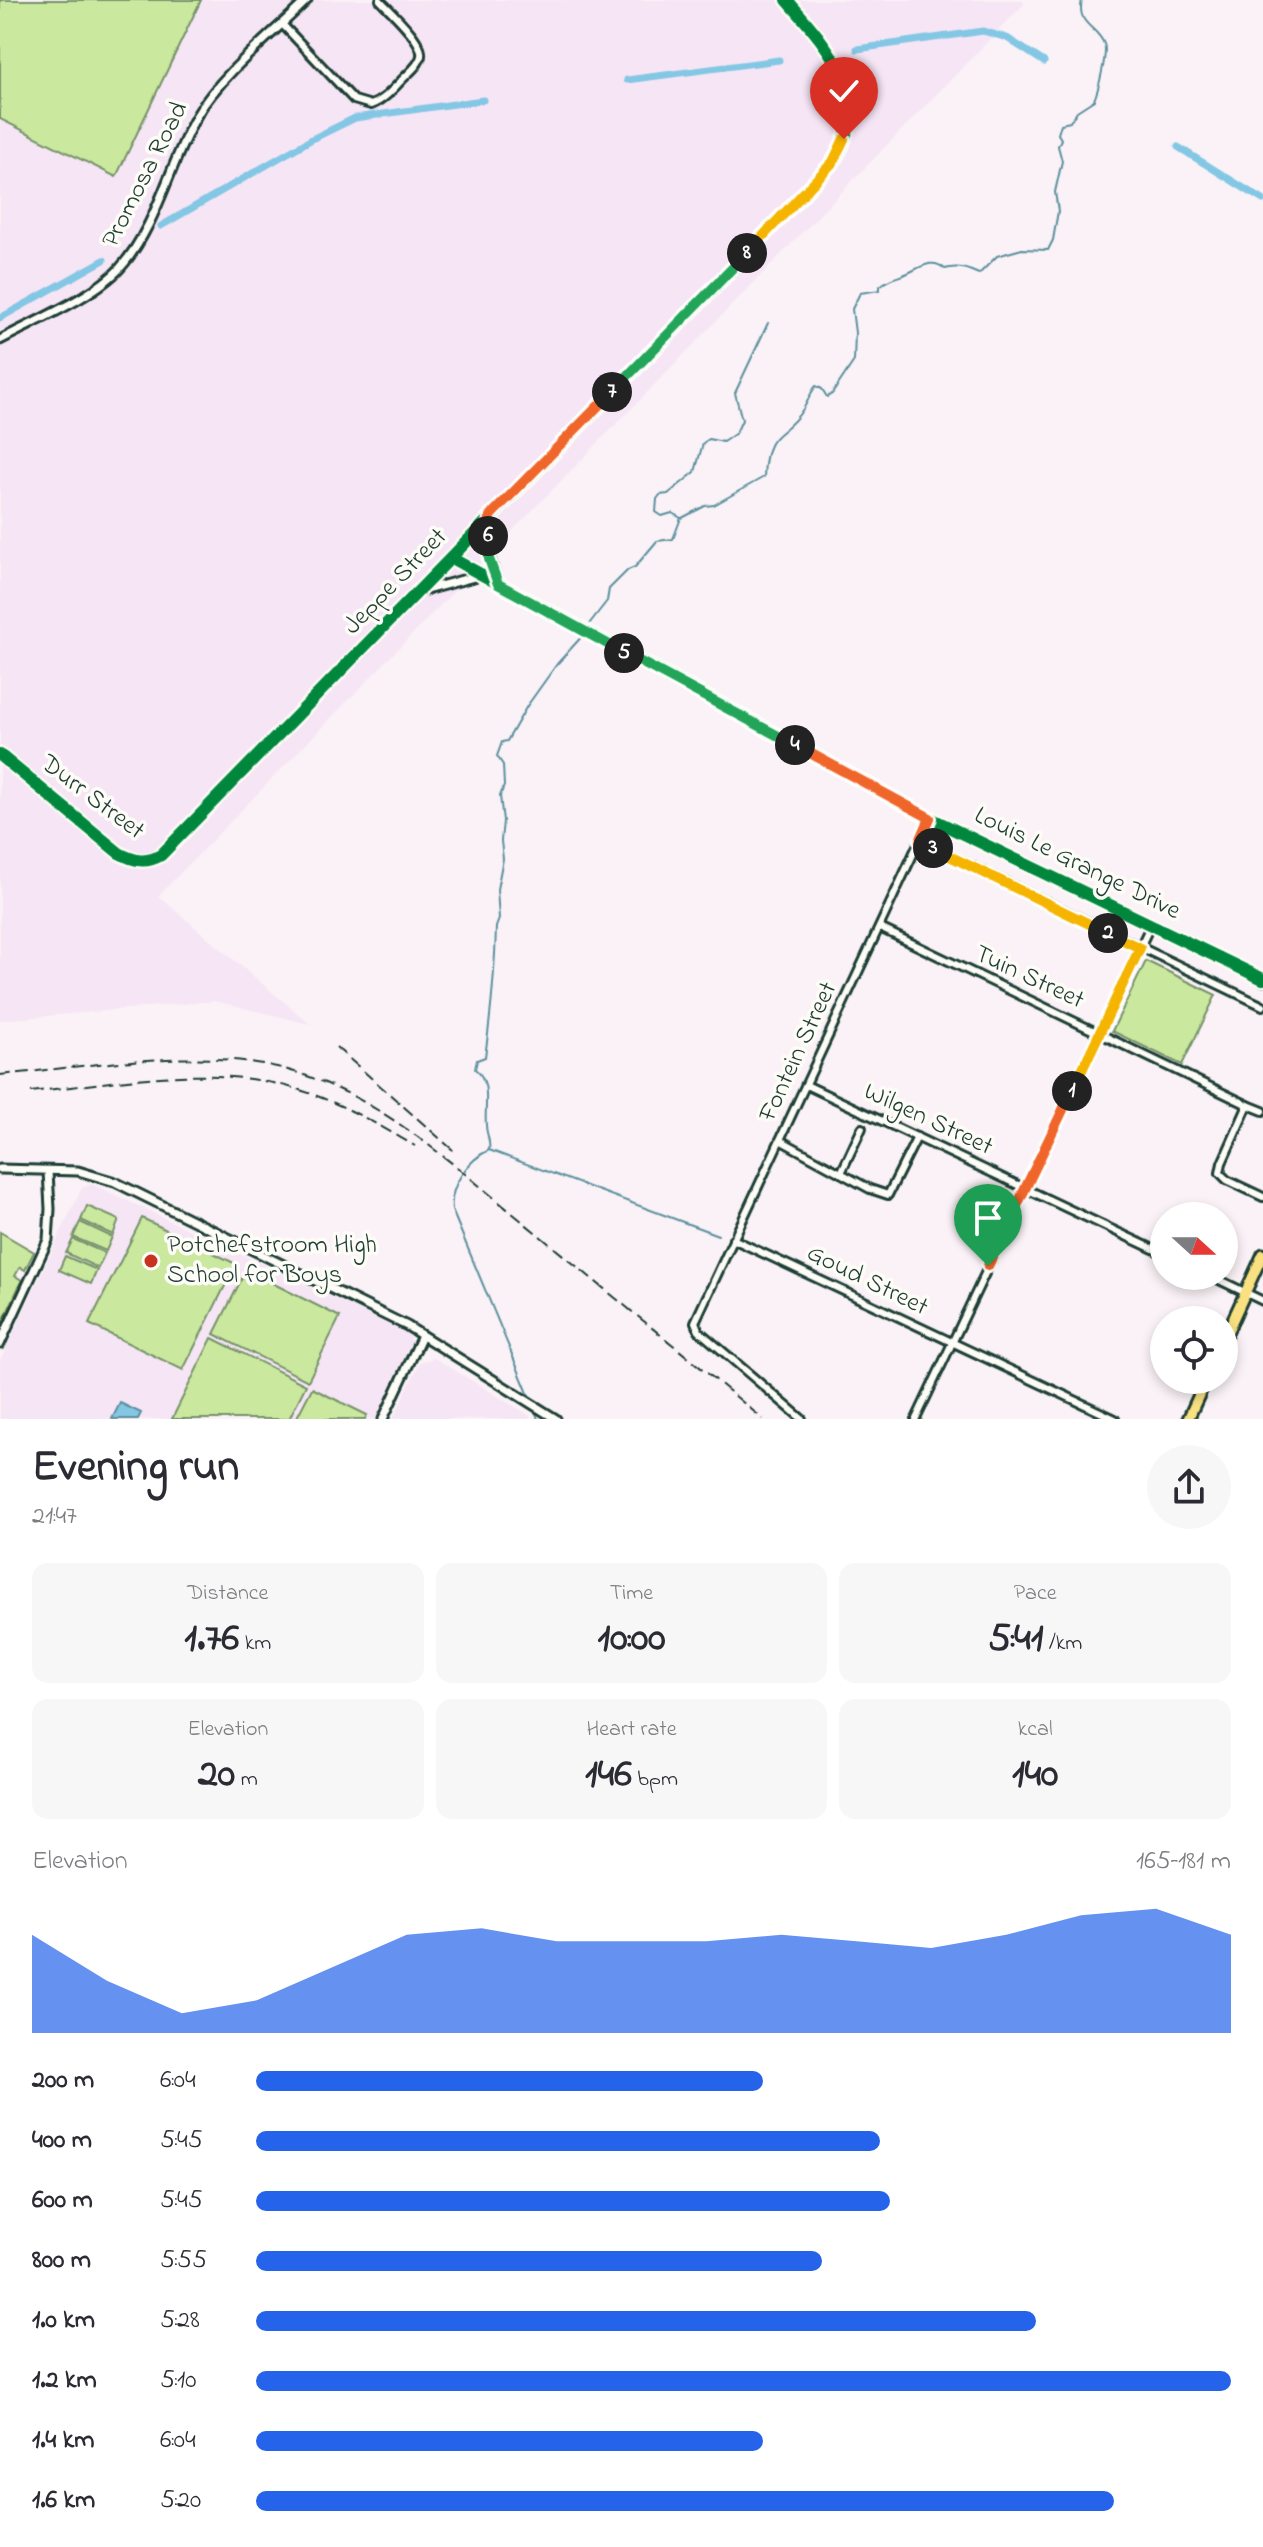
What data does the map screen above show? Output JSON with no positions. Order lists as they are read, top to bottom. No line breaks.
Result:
{"streets":{"street":["Promosa Road","Jeppe Street","Durr Street","Louis Le Grange Drive","Tuin Street","Fontein Street","Wilgen Street","Goud Street"]},"crossings":[["Jeppe Street","Durr Street"],["Jeppe Street","Louis Le Grange Drive"],["Louis Le Grange Drive","Fontein Street"],["Tuin Street","Fontein Street"],["Fontein Street","Wilgen Street"],["Fontein Street","Goud Street"]],"places":["Potchefstroom High School for Boys"],"north":"right","page":{"pins":["8","7","6","5","4","3","2","1"],"heading":["Evening run","21:47"],"stats":[["Distance","1.76 km"],["Time","10:00"],["Pace","5:41 /km"],["Elevation","20 m"],["Heart rate","146 bpm"],["kcal","140"]],"chart":["Elevation","165–181 m"],"list":[{"name":"200 m","note":"6:04"},{"name":"400 m","note":"5:45"},{"name":"600 m","note":"5:45"},{"name":"800 m","note":"5:55"},{"name":"1.0 km","note":"5:28"},{"name":"1.2 km","note":"5:10"},{"name":"1.4 km","note":"6:04"},{"name":"1.6 km","note":"5:20"}]}}
